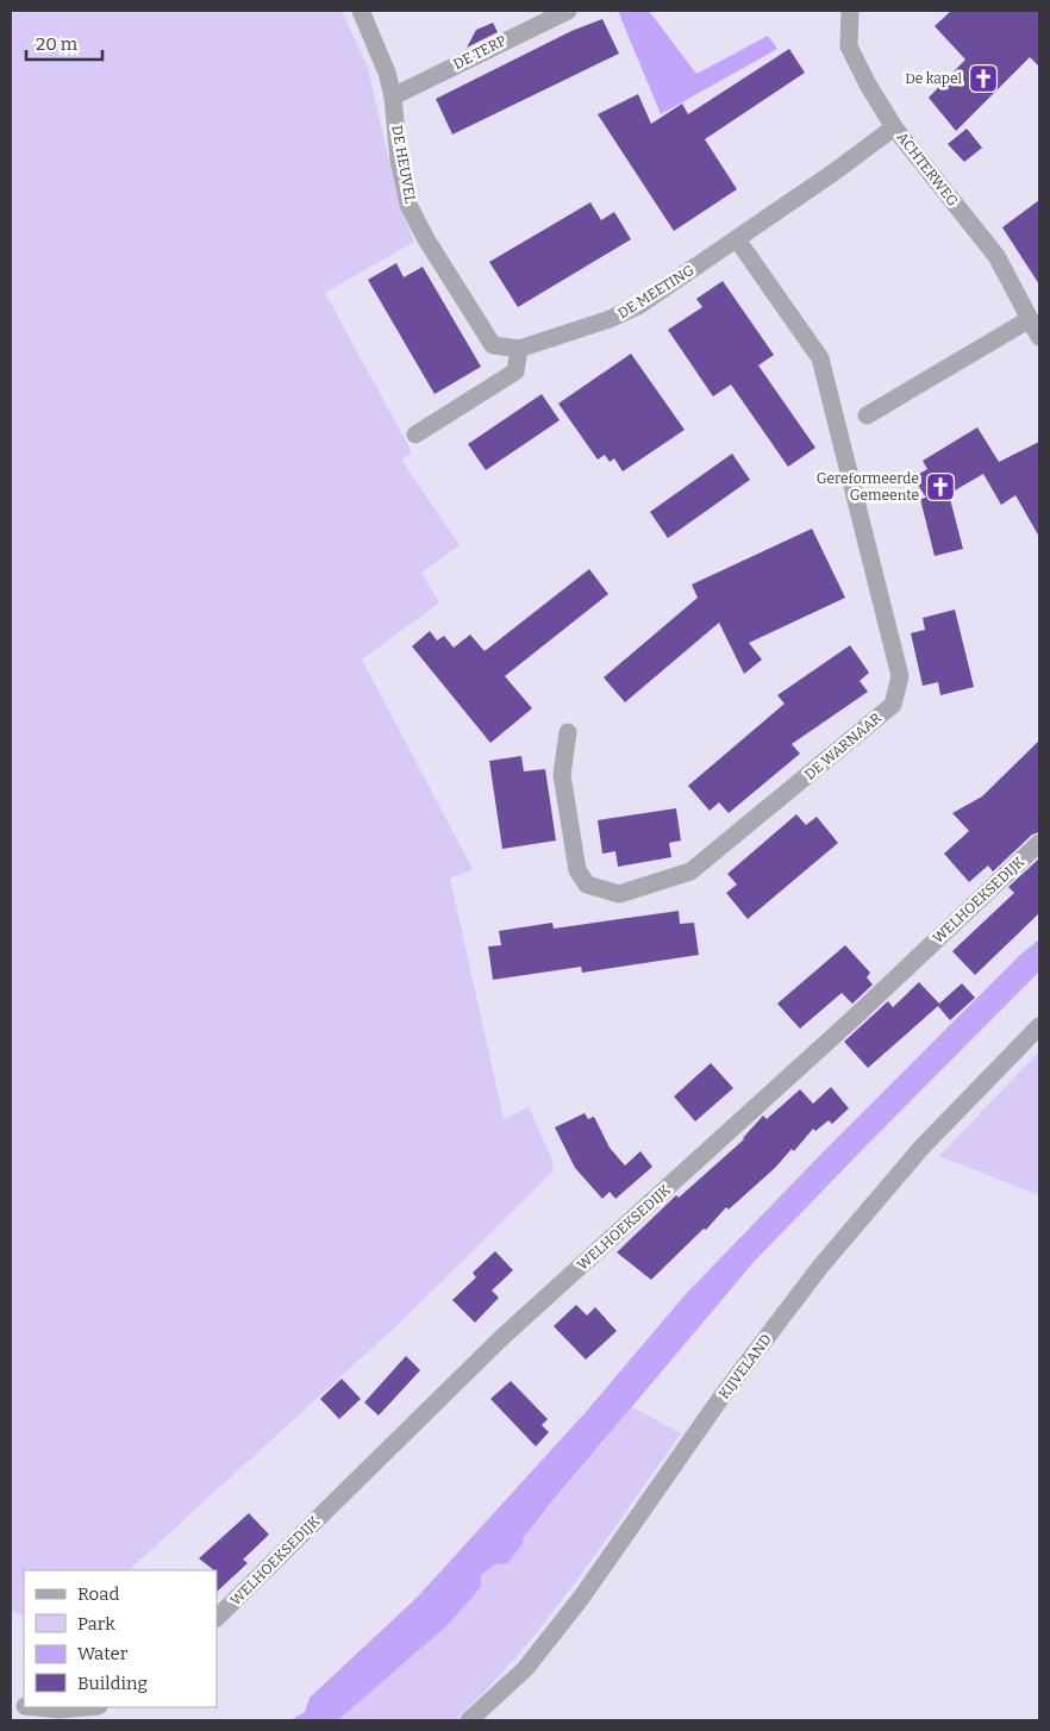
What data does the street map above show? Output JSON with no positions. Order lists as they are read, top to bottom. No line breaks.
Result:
{"streets":{"street":["DE TERP","DE HEUVEL","ACHTERWEG","DE MEETING","DE WARNAAR","WELHOEKSEDIJK","KIJVELAND"]},"crossings":[["DE TERP","DE HEUVEL"],["DE HEUVEL","DE MEETING"],["ACHTERWEG","DE MEETING"],["DE MEETING","DE WARNAAR"]],"places":{"church":["De kapel","Gereformeerde Gemeente"]},"legend":["Road","Park","Water","Building"],"scale_bar":"20 m"}
